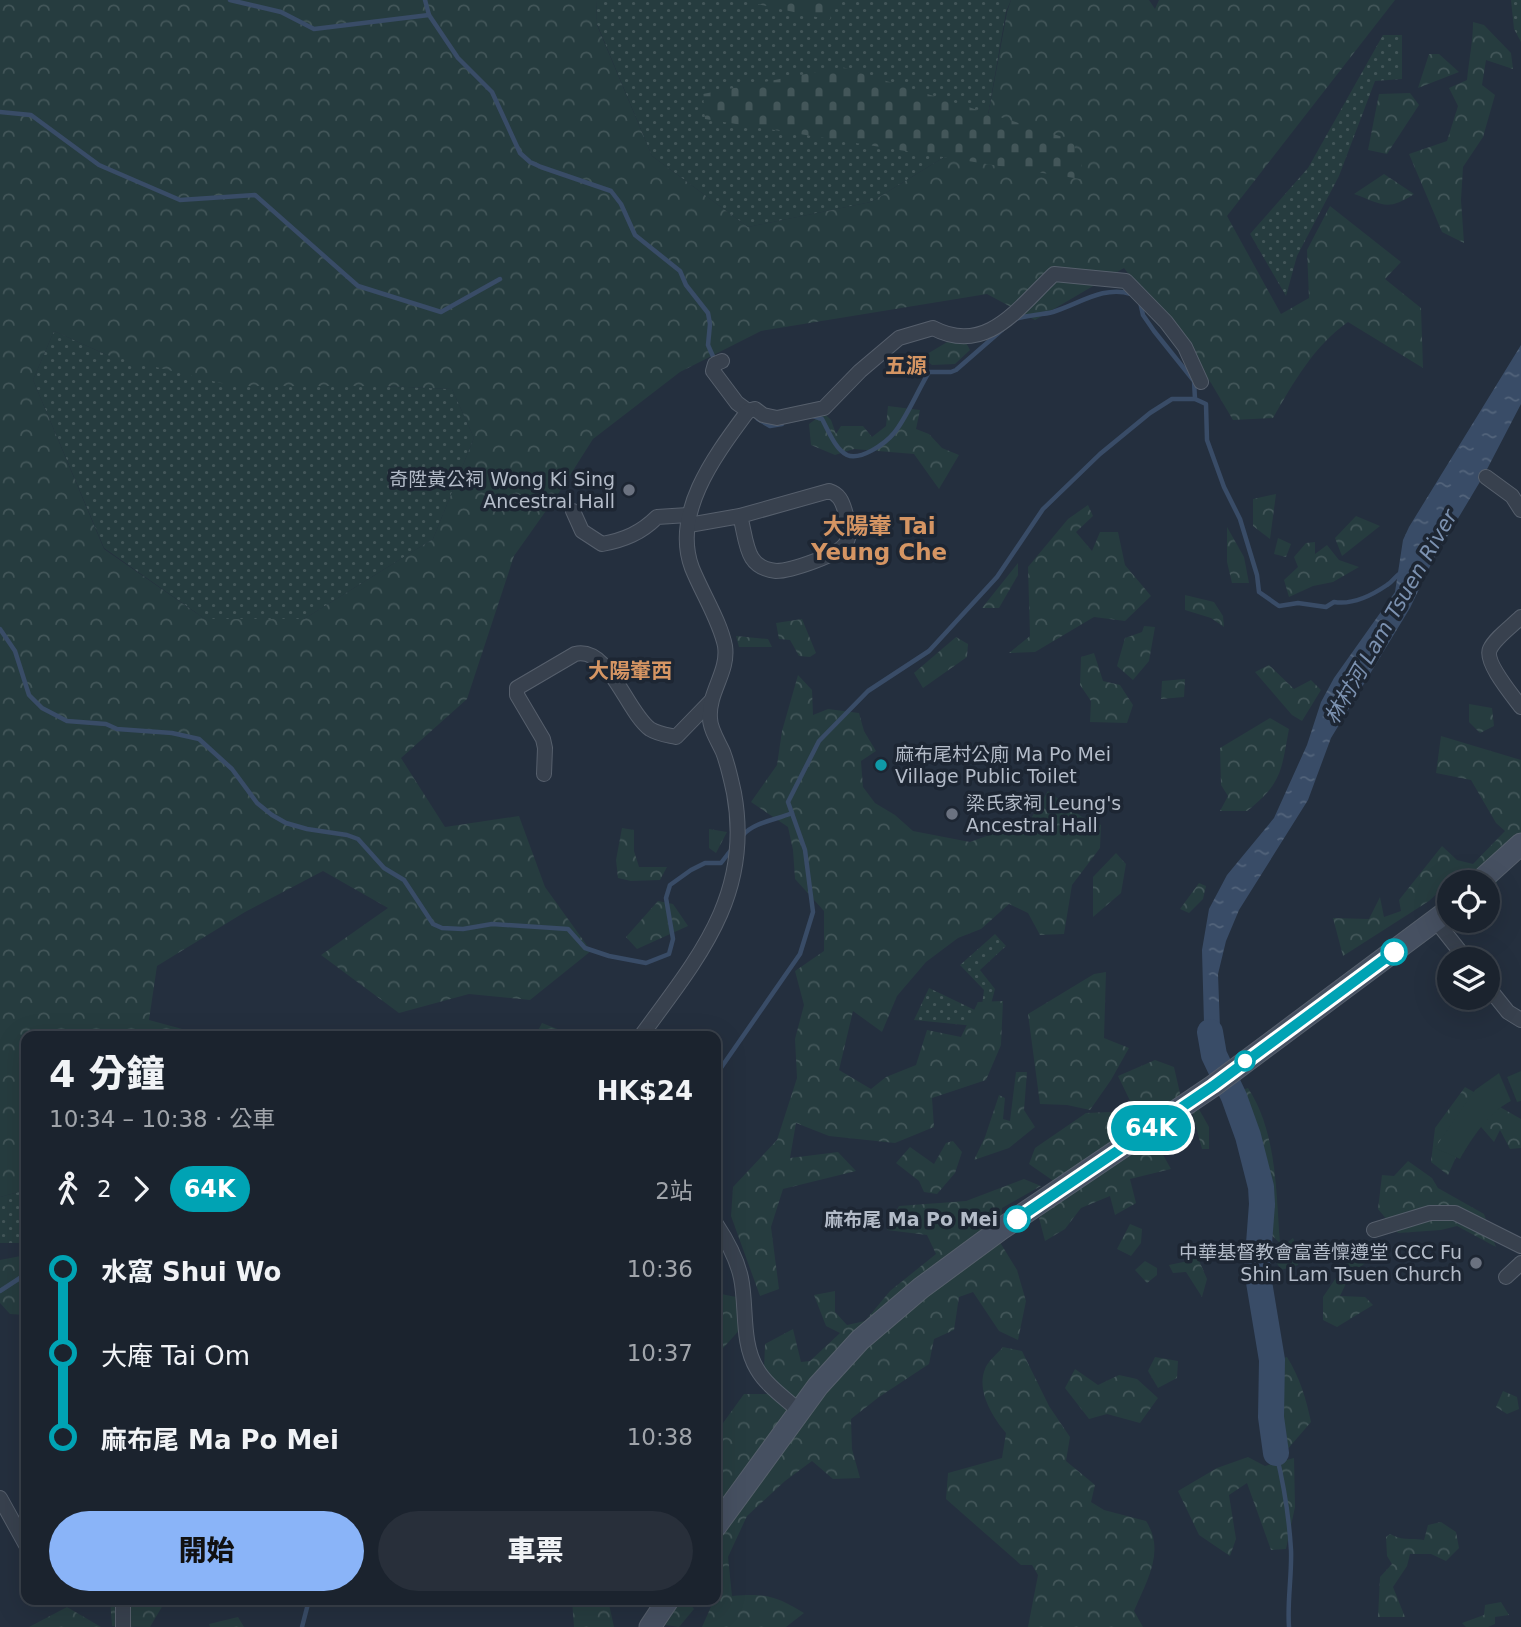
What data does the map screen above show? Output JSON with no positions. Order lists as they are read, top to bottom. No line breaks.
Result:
{"districts":["五源","大陽輋 Tai Yeung Che","大陽輋西"],"water":["林村河 Lam Tsuen River"],"places":["奇陞黃公祠 Wong Ki Sing Ancestral Hall","麻布尾村公廁 Ma Po Mei Village Public Toilet","梁氏家祠 Leung's Ancestral Hall","麻布尾 Ma Po Mei","中華基督教會富善懍遵堂 CCC Fu Shin Lam Tsuen Church"],"lines":["bus line 64K"],"page":{"on_map":"64K","heading":["4 分鐘","10:34 – 10:38 · 公車","HK$24"],"legs":["2","64K","2站"],"list":[{"name":"水窩 Shui Wo","value":"10:36"},{"name":"大庵 Tai Om","value":"10:37"},{"name":"麻布尾 Ma Po Mei","value":"10:38"}],"buttons":["開始","車票"]}}
